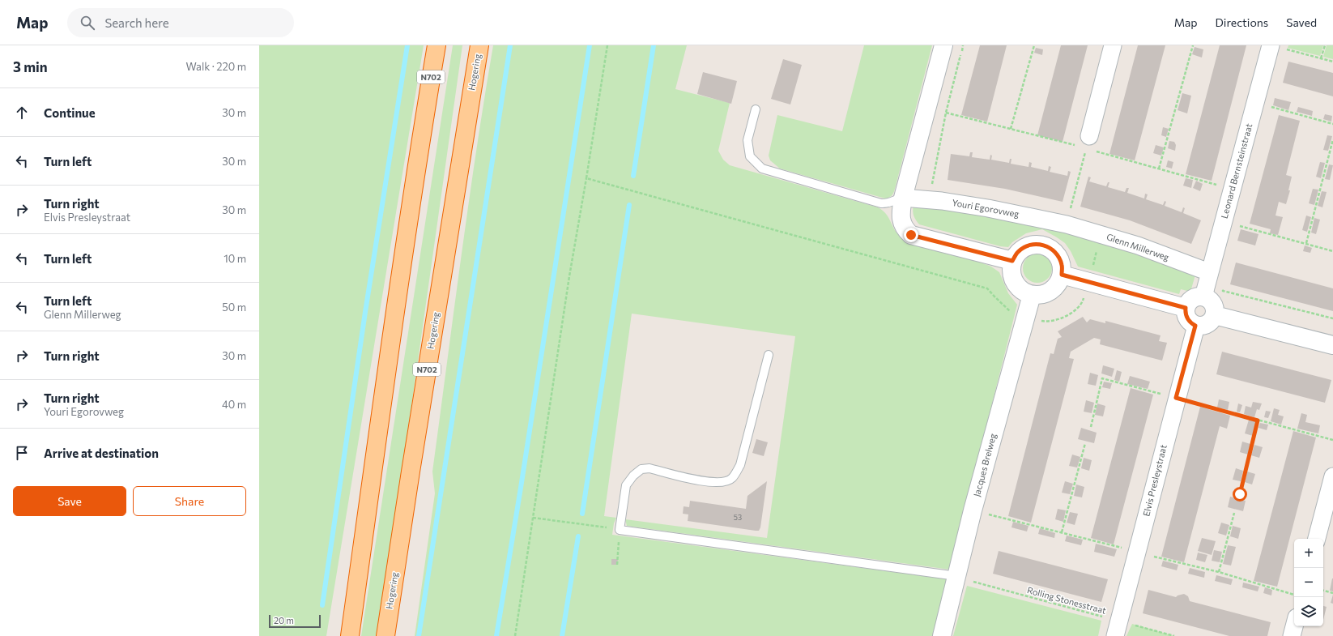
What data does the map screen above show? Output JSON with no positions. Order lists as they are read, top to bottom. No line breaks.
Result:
{"streets":{"highway":["Hogering","N702"],"street":["Leonard Bernsteinstraat","Youri Egorovweg","Glenn Millerweg","Jacques Brelweg","Elvis Presleystraat"],"path":["Rolling Stonesstraat"]},"crossings":[["Leonard Bernsteinstraat","Glenn Millerweg"],["Leonard Bernsteinstraat","Elvis Presleystraat"],["Youri Egorovweg","Glenn Millerweg"],["Jacques Brelweg","Rolling Stonesstraat"],["Elvis Presleystraat","Rolling Stonesstraat"]],"house_numbers":["53"],"scale_bar":"20 m","page":{"header":"Map","search":"Search here","nav":["Map","Directions","Saved"],"heading":["3 min","Walk · 220 m"],"list":[["Continue","30 m"],["Turn left","30 m"],["Turn right","Elvis Presleystraat","30 m"],["Turn left","10 m"],["Turn left","Glenn Millerweg","50 m"],["Turn right","30 m"],["Turn right","Youri Egorovweg","40 m"],"Arrive at destination"],"buttons":["Save","Share"],"map_buttons":["+","−"],"scale":"20 m"}}
